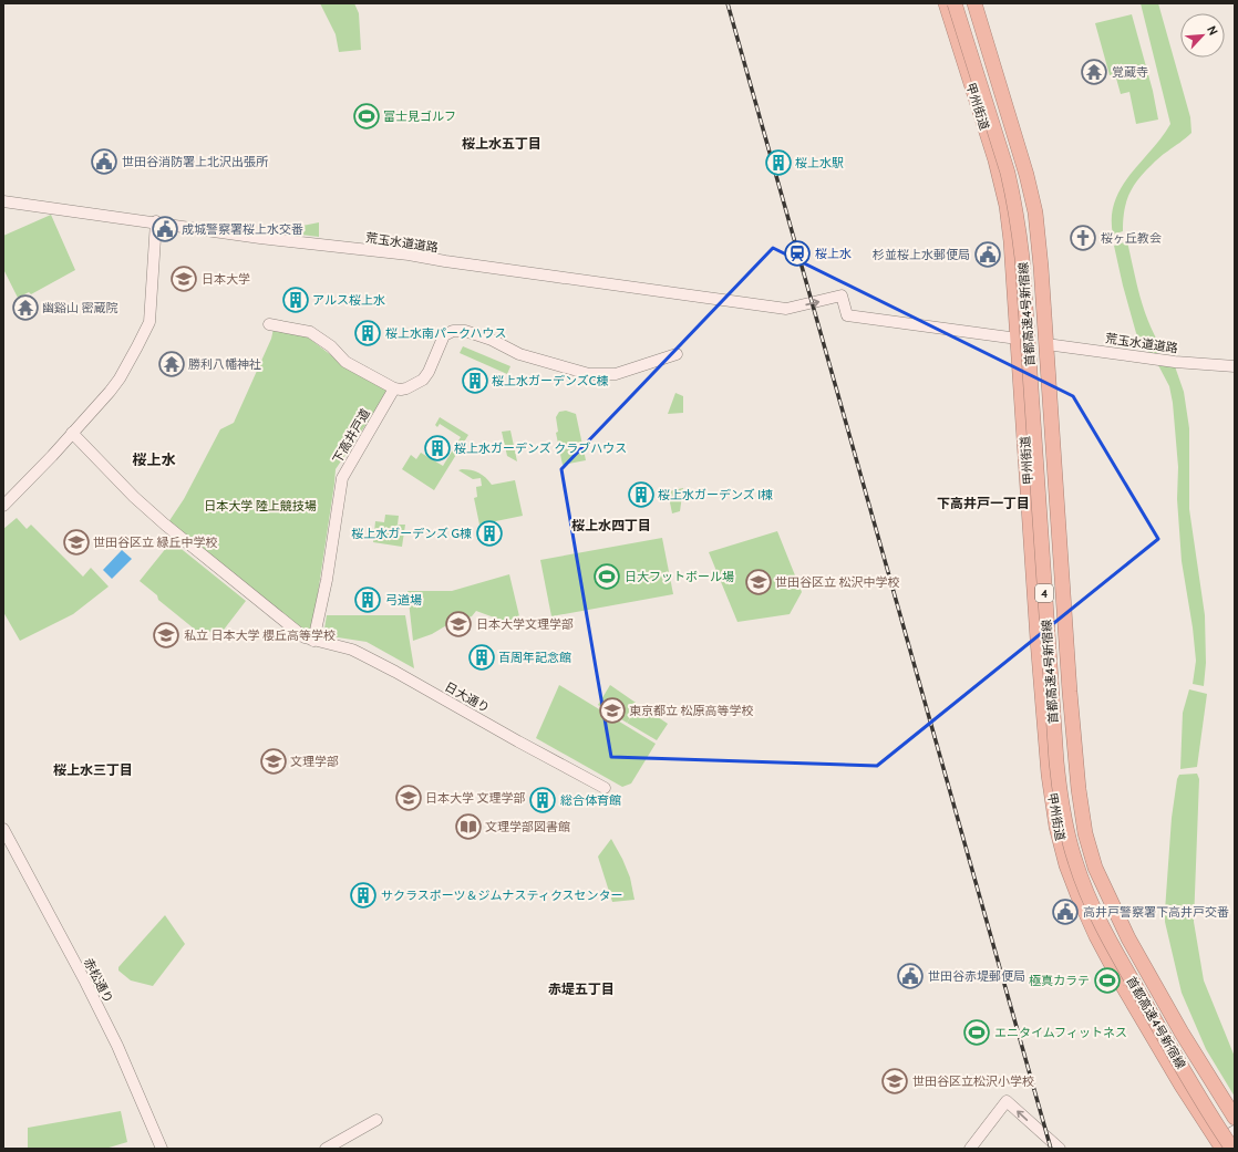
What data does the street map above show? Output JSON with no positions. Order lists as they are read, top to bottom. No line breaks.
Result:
{"streets":{"highway":["甲州街道","首都高速4号新宿線","4"],"street":["荒玉水道道路","下高井戸道","日大通り","赤松通り"]},"crossings":[["甲州街道","荒玉水道道路"],["下高井戸道","日大通り"]],"one_way":["荒玉水道道路"],"districts":["桜上水五丁目","桜上水","下高井戸一丁目","桜上水四丁目","桜上水三丁目","赤堤五丁目"],"parks":["日本大学 陸上競技場"],"places":{"temple":["覚蔵寺","幽谿山 密蔵院","勝利八幡神社"],"sports":["富士見ゴルフ","日大フットボール場","極真カラテ","エニタイムフィットネス"],"public building":["世田谷消防署上北沢出張所","成城警察署桜上水交番","杉並桜上水郵便局","高井戸警察署下高井戸交番","世田谷赤堤郵便局"],"building":["桜上水駅","アルス桜上水","桜上水南パークハウス","桜上水ガーデンズC棟","桜上水ガーデンズ クラブハウス","桜上水ガーデンズ I棟","桜上水ガーデンズ G棟","弓道場","百周年記念館","総合体育館","サクラスポーツ＆ジムナスティクスセンター"],"church":["桜ヶ丘教会"],"station":["桜上水"],"school or university":["日本大学","世田谷区立 緑丘中学校","世田谷区立 松沢中学校","日本大学文理学部","私立 日本大学 櫻丘高等学校","東京都立 松原高等学校","文理学部","日本大学 文理学部","世田谷区立松沢小学校"],"library":["文理学部図書館"]},"north":"top right"}
